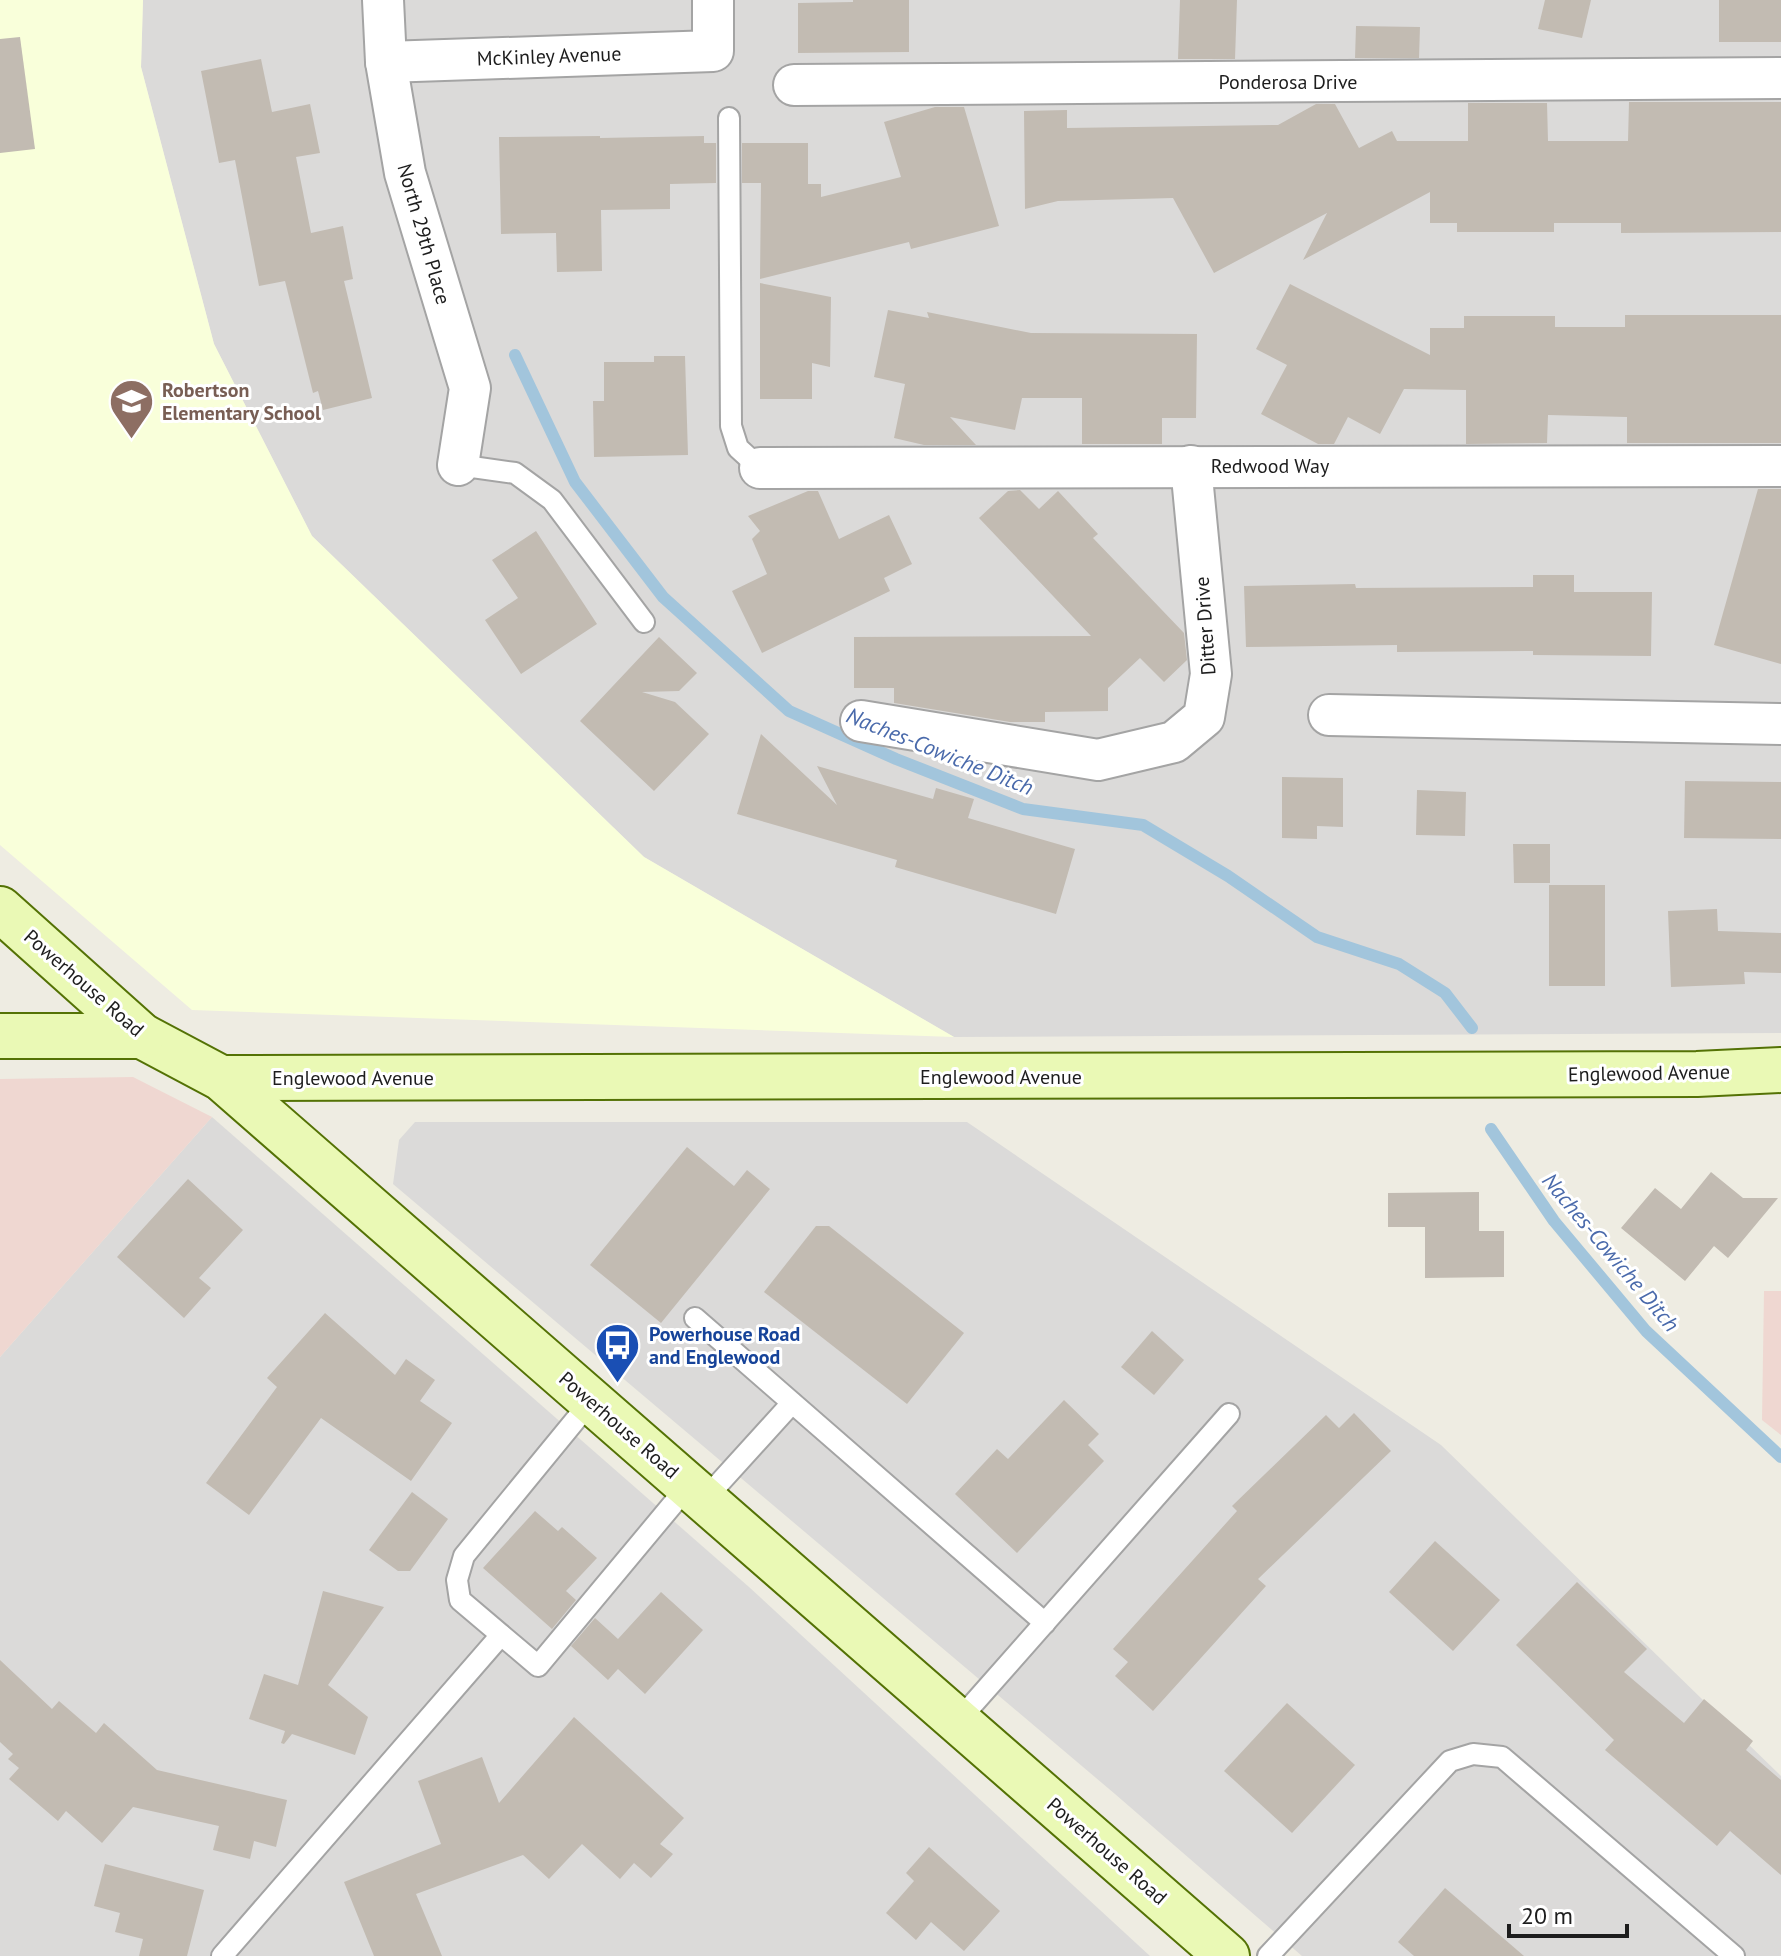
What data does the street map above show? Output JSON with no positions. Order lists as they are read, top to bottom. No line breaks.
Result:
{"streets":{"street":["McKinley Avenue","Ponderosa Drive","North 29th Place","Redwood Way","Ditter Drive","Powerhouse Road","Englewood Avenue"]},"crossings":[["McKinley Avenue","North 29th Place"],["Redwood Way","Ditter Drive"],["Powerhouse Road","Englewood Avenue"]],"water":["Naches-Cowiche Ditch"],"places":{"school or university":["Robertson Elementary School"],"bus stop":["Powerhouse Road and Englewood"]},"scale_bar":"20 m"}
